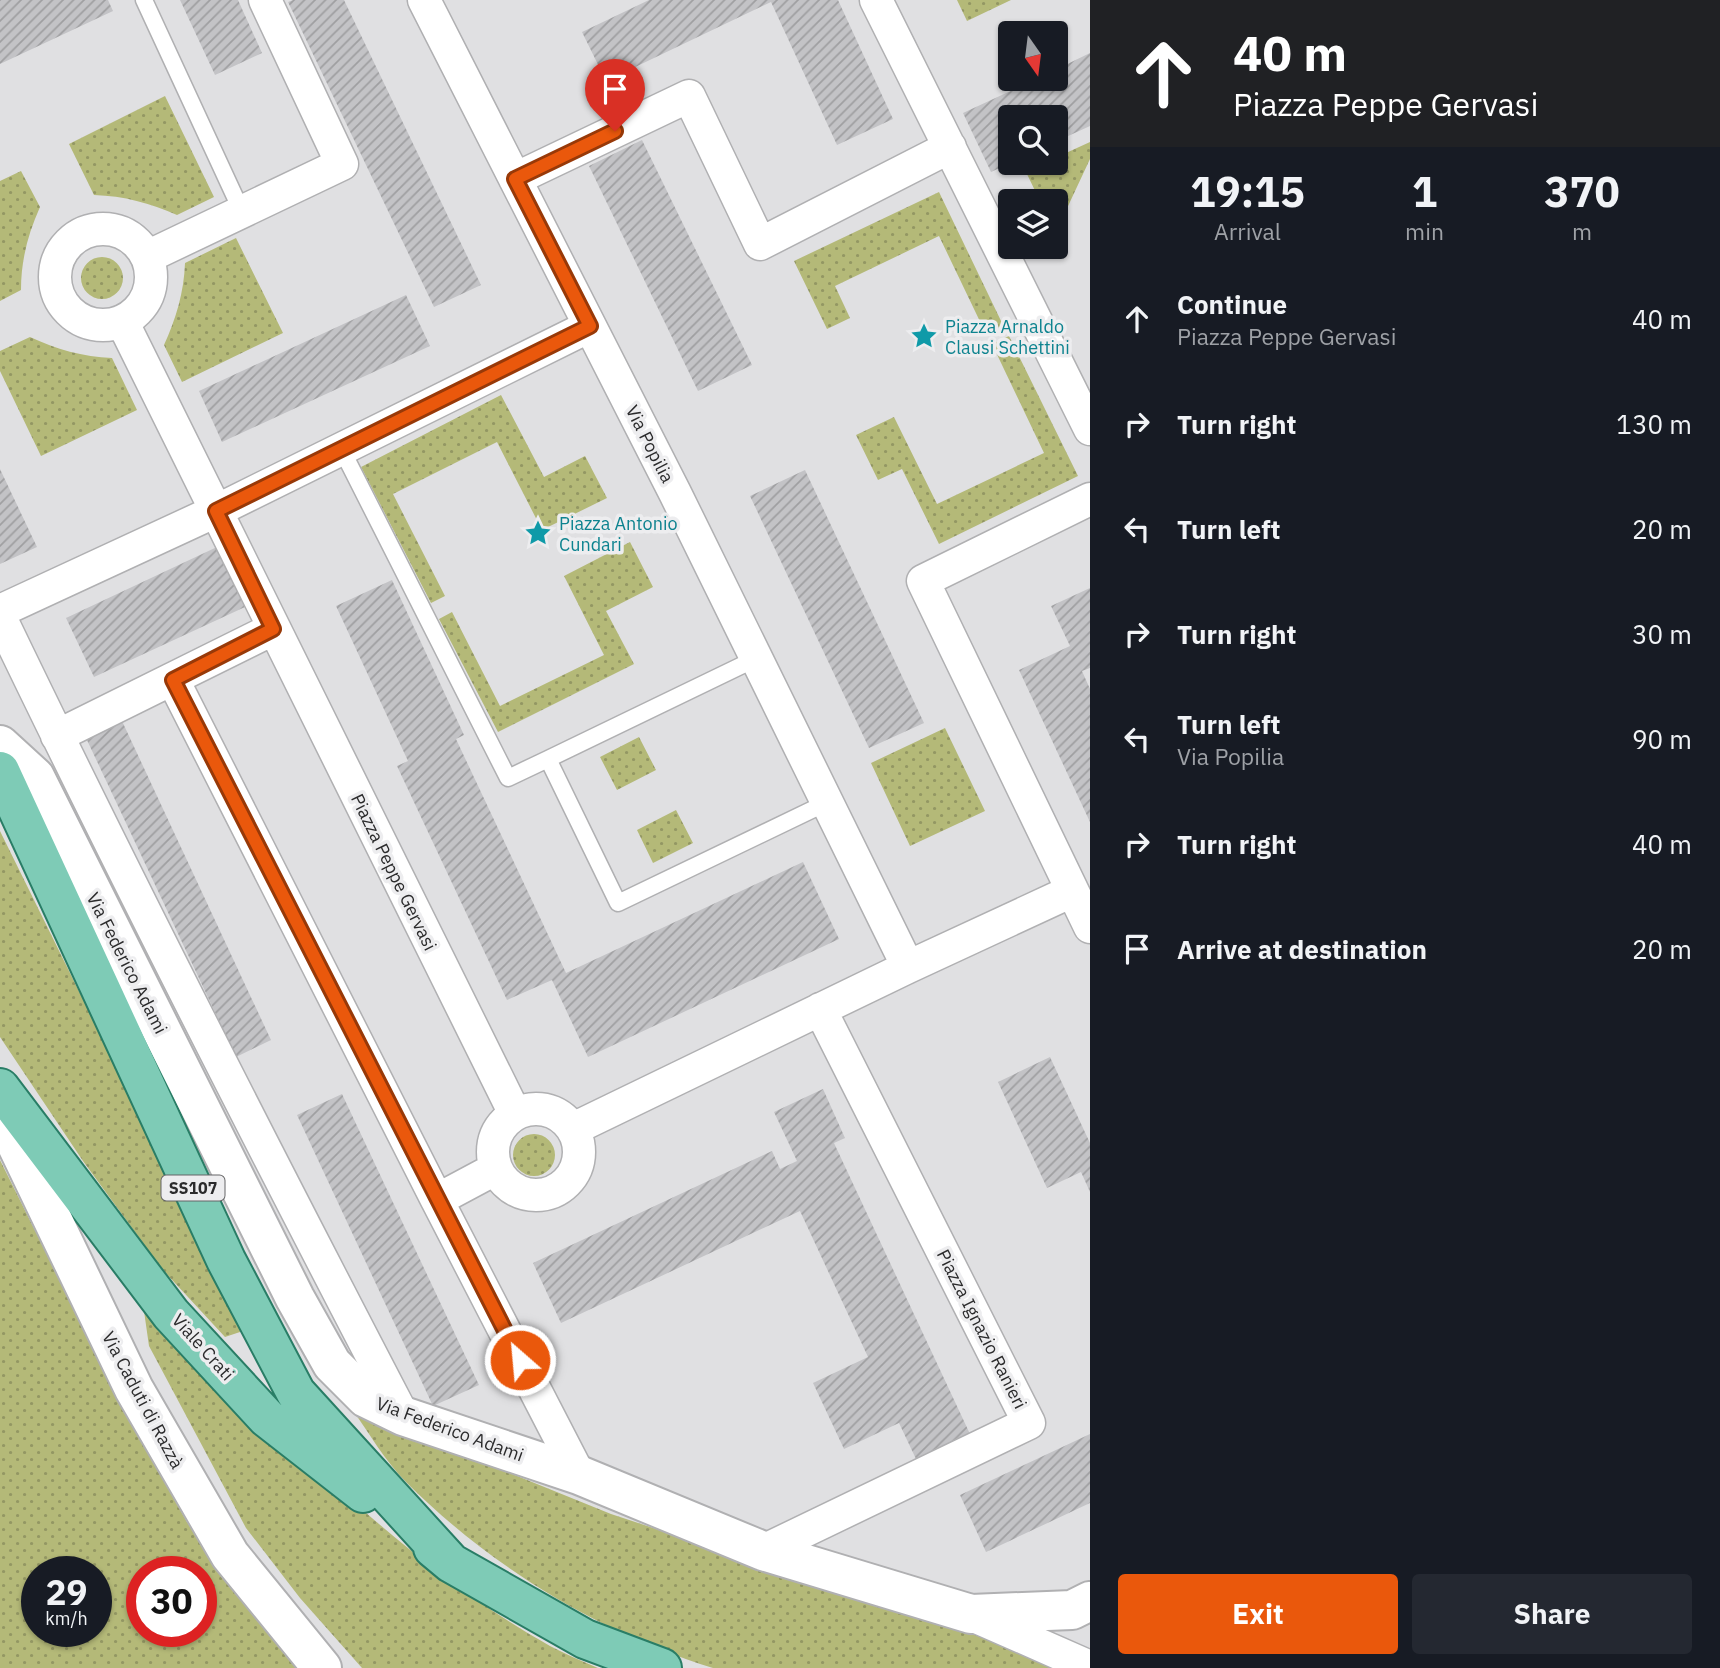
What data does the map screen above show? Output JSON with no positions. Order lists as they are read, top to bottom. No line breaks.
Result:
{"streets":{"main road":["Via Federico Adami","SS107","Viale Crati"],"street":["Via Popilia","Piazza Peppe Gervasi","Piazza Ignazio Ranieri","Via Caduti di Razzà"]},"crossings":[["Via Federico Adami","SS107"],["Via Federico Adami","Piazza Ignazio Ranieri"],["Via Federico Adami","Viale Crati"],["SS107","Viale Crati"]],"places":{"place":["Piazza Arnaldo Clausi Schettini","Piazza Antonio Cundari"]},"north":"bottom","page":{"turn":["40 m","Piazza Peppe Gervasi"],"eta":["19:15","Arrival","1","min","370","m"],"list":[{"name":"Continue","note":"Piazza Peppe Gervasi","value":"40 m"},{"name":"Turn right","value":"130 m"},{"name":"Turn left","value":"20 m"},{"name":"Turn right","value":"30 m"},{"name":"Turn left","note":"Via Popilia","value":"90 m"},{"name":"Turn right","value":"40 m"},{"name":"Arrive at destination","value":"20 m"}],"speed":"29 km/h","limit":"30","buttons":["Exit","Share"]}}
